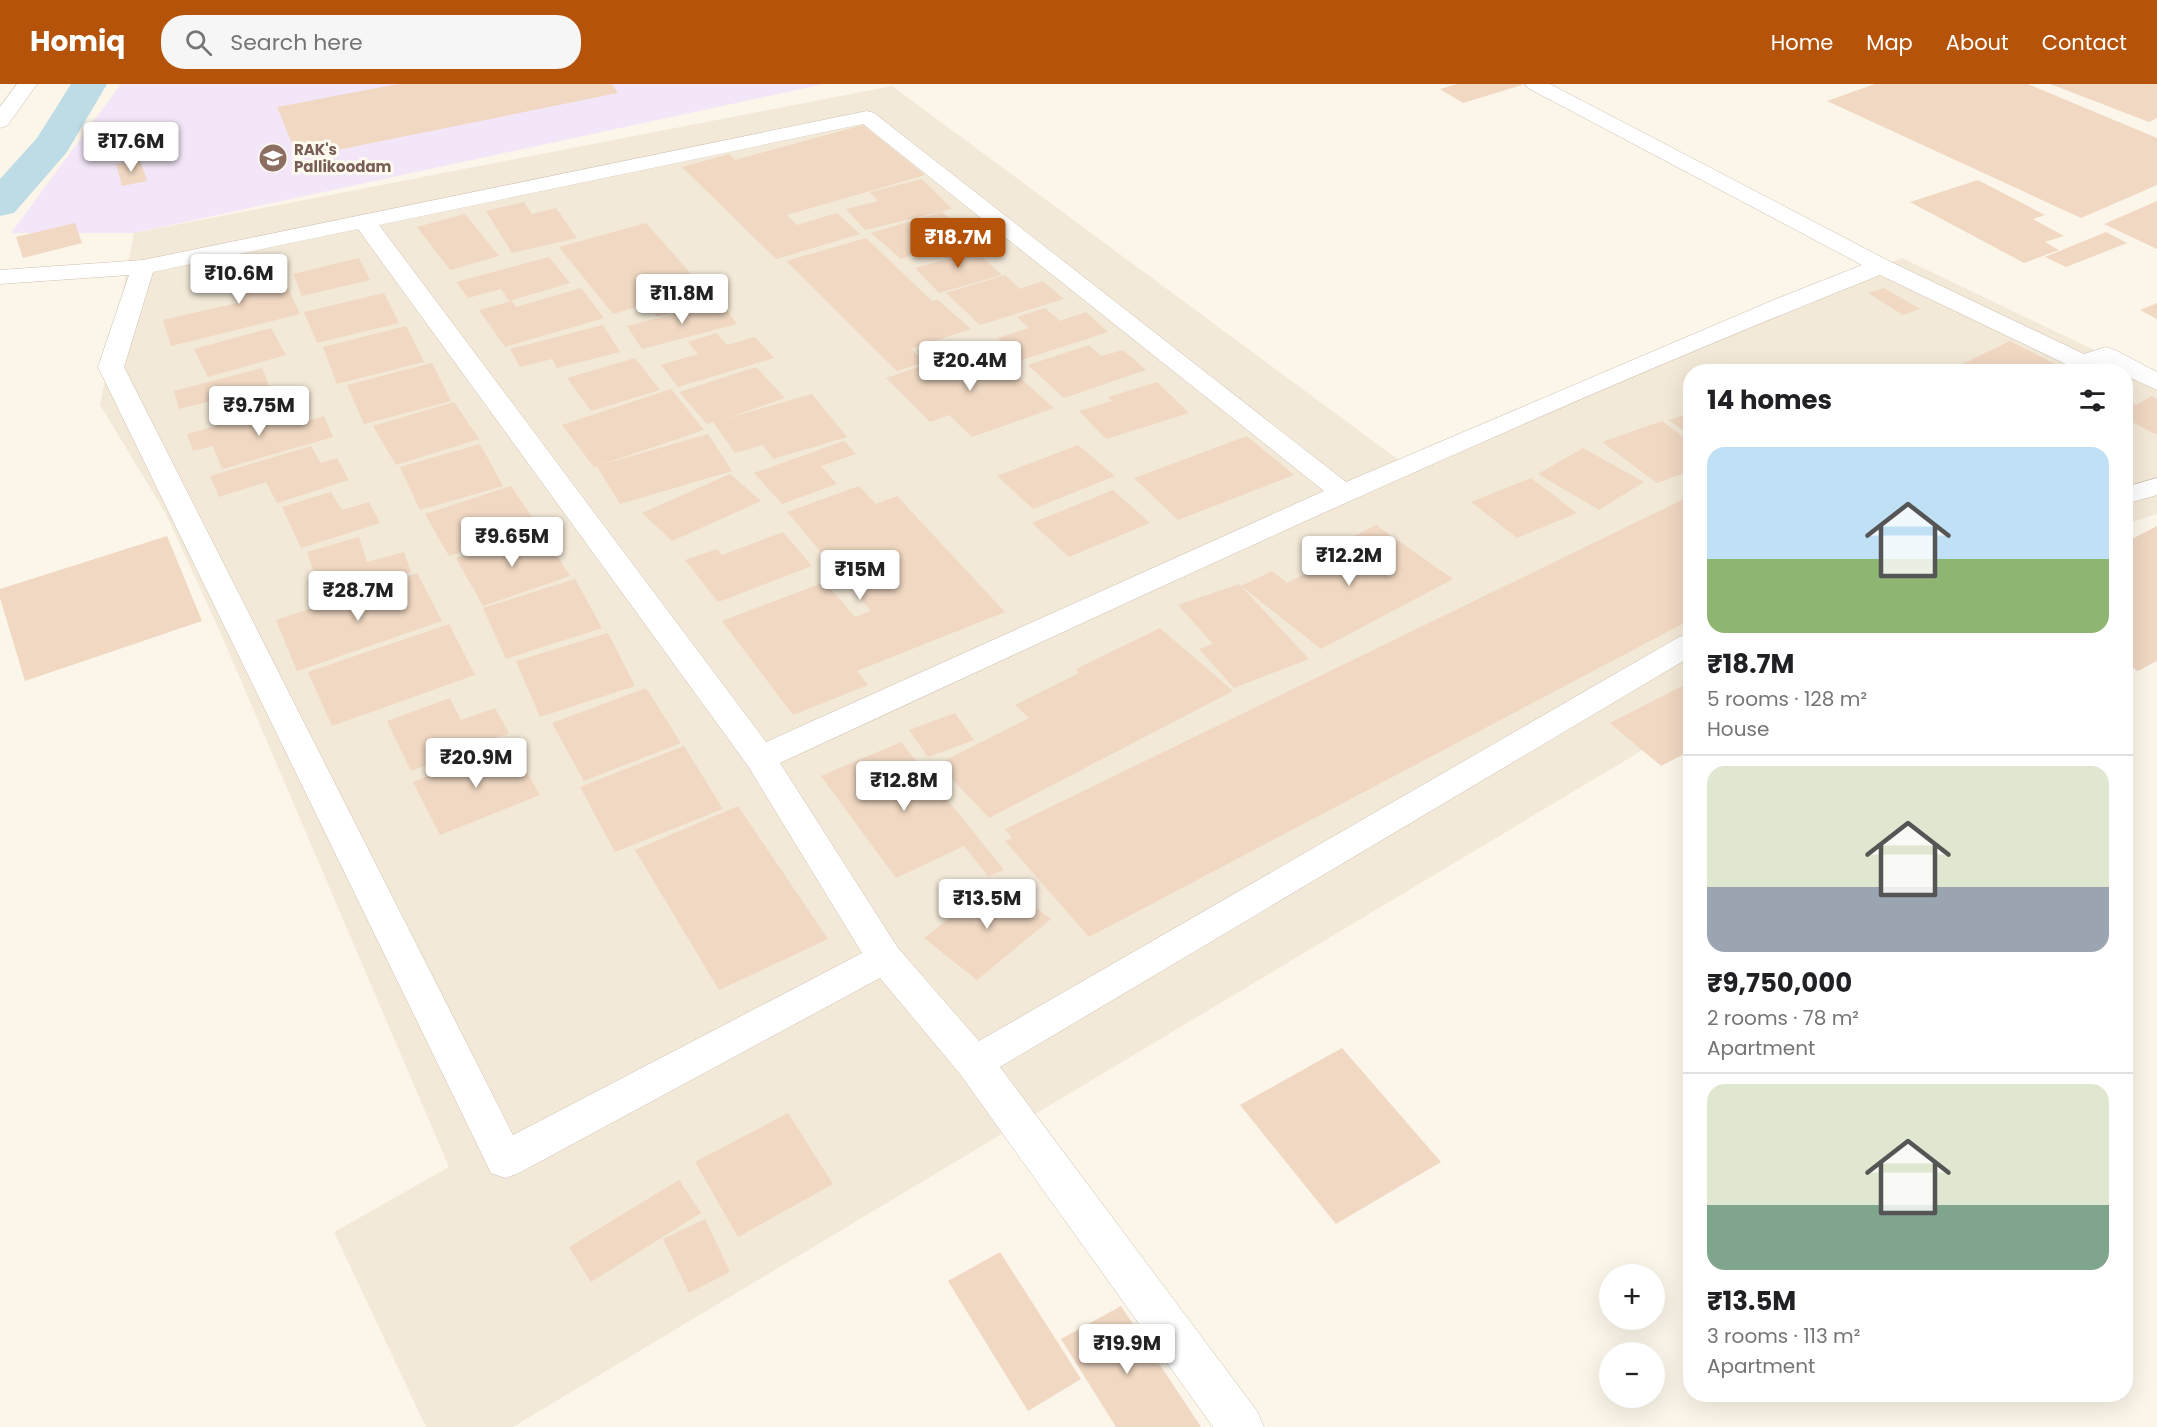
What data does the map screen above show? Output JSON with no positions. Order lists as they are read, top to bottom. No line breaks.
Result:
{"places":{"school or university":["RAK's Pallikoodam"]},"page":{"header":"Homiq","search":"Search here","nav":["Home","Map","About","Contact"],"price":["₹17.6M","₹18.7M","₹10.6M","₹11.8M","₹20.4M","₹9.75M","₹9.65M","₹12.2M","₹15M","₹28.7M","₹20.9M","₹12.8M","₹13.5M","₹19.9M"],"heading":"14 homes","list":[{"name":"₹18.7M","note":"5 rooms · 128 m² · House"},{"name":"₹9,750,000","note":"2 rooms · 78 m² · Apartment"},{"name":"₹13.5M","note":"3 rooms · 113 m² · Apartment"}],"map_buttons":["+","−"]}}
